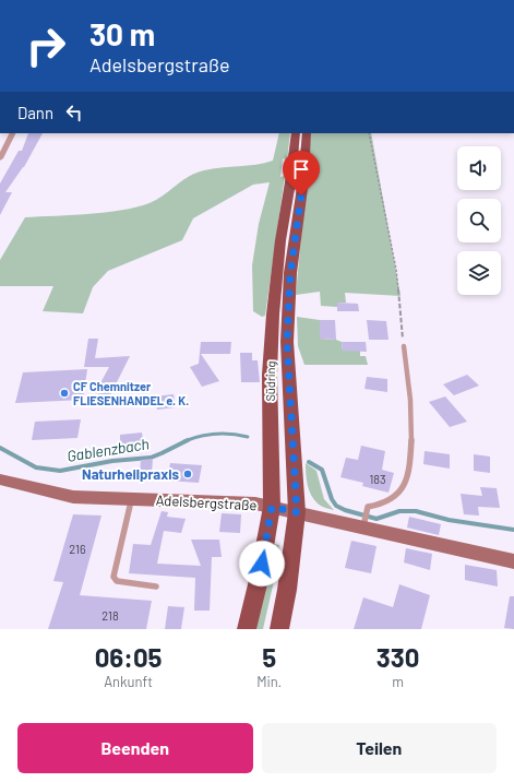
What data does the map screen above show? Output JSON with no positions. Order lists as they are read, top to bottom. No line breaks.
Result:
{"streets":{"main road":["Südring"],"street":["Adelsbergstraße"]},"crossings":[["Südring","Adelsbergstraße"]],"water":["Gablenzbach"],"places":["CF Chemnitzer FLIESENHANDEL e. K.","Naturheilpraxis"],"house_numbers":["183","216","218"],"page":{"turn":["30 m","Adelsbergstraße"],"then":"Dann","eta":["06:05","Ankunft","5","Min.","330","m"],"buttons":["Beenden","Teilen"]}}
